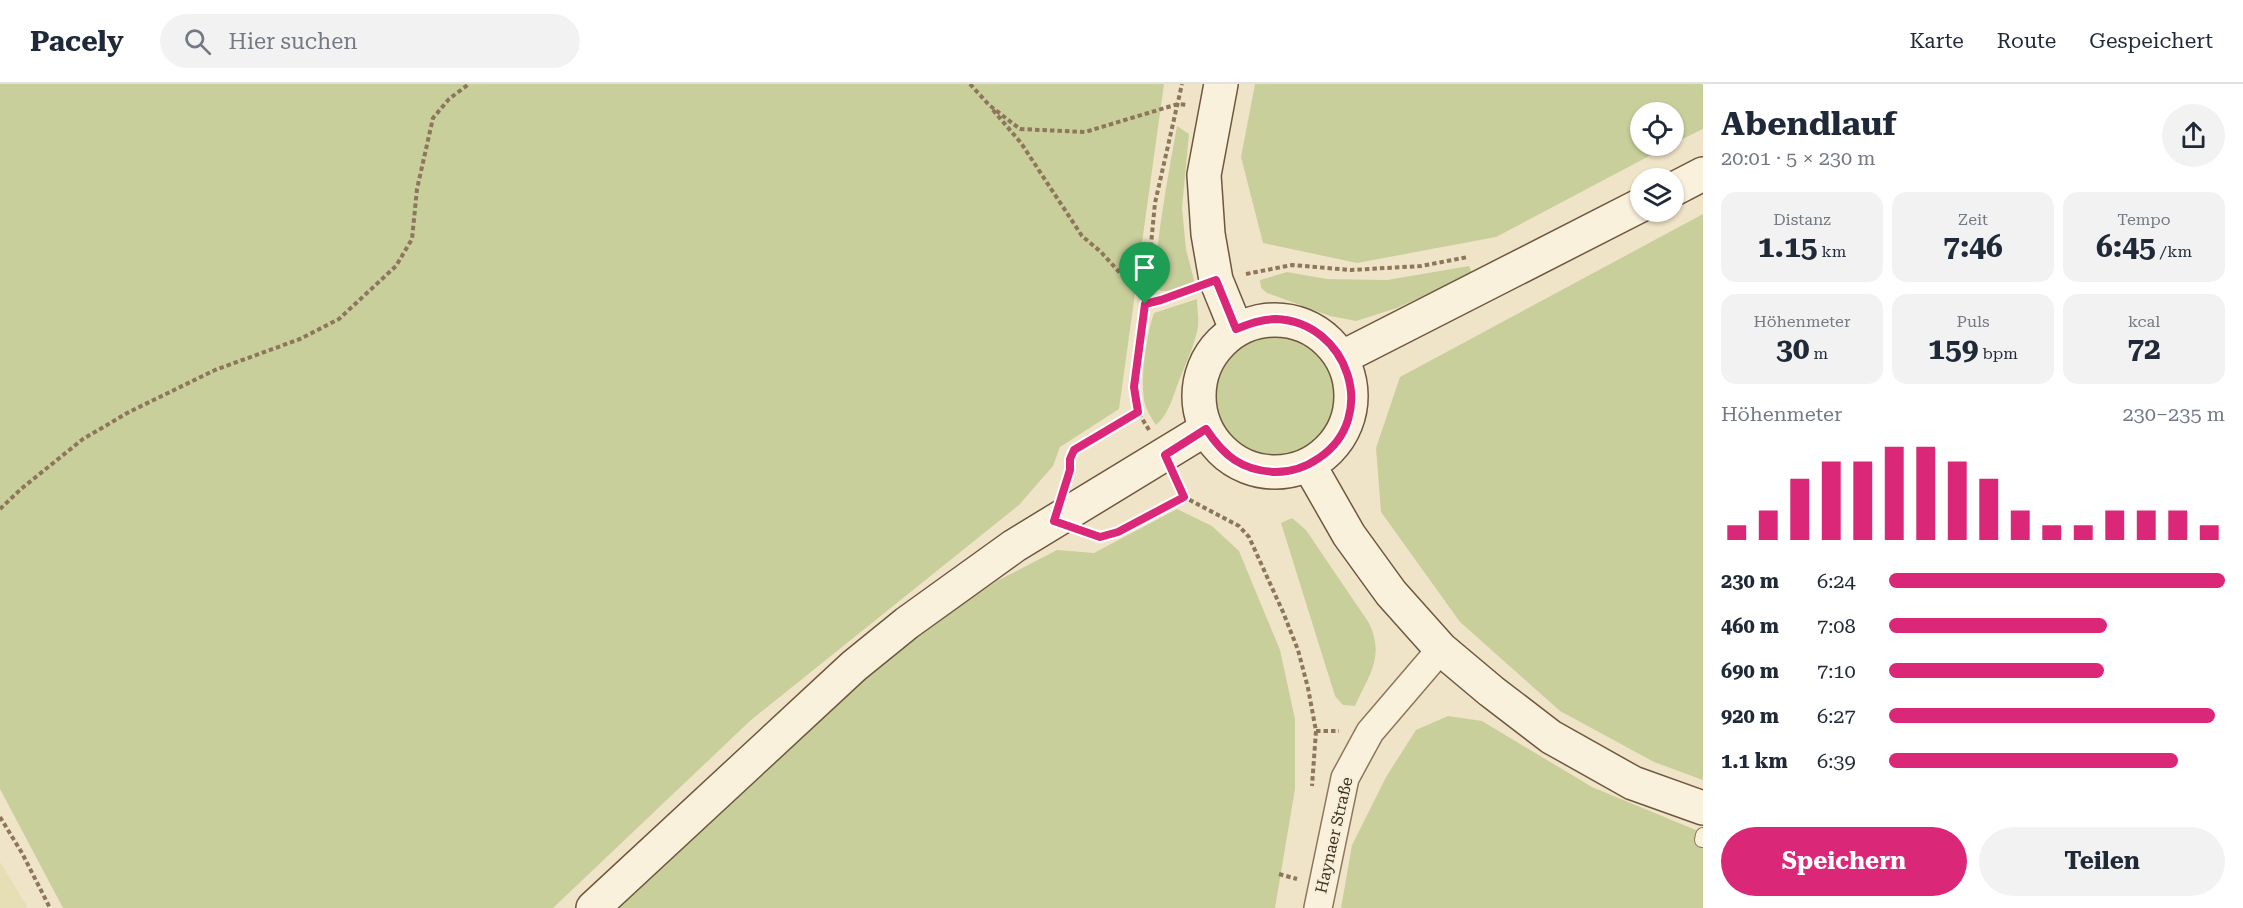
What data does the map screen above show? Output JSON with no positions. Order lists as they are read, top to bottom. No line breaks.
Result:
{"streets":{"street":["Haynaer Straße"]},"page":{"header":"Pacely","search":"Hier suchen","nav":["Karte","Route","Gespeichert"],"heading":["Abendlauf","20:01 · 5 × 230 m"],"stats":[["Distanz","1.15 km"],["Zeit","7:46"],["Tempo","6:45 /km"],["Höhenmeter","30 m"],["Puls","159 bpm"],["kcal","72"]],"chart":["Höhenmeter","230–235 m"],"list":[{"name":"230 m","note":"6:24"},{"name":"460 m","note":"7:08"},{"name":"690 m","note":"7:10"},{"name":"920 m","note":"6:27"},{"name":"1.1 km","note":"6:39"}],"buttons":["Speichern","Teilen"]}}
